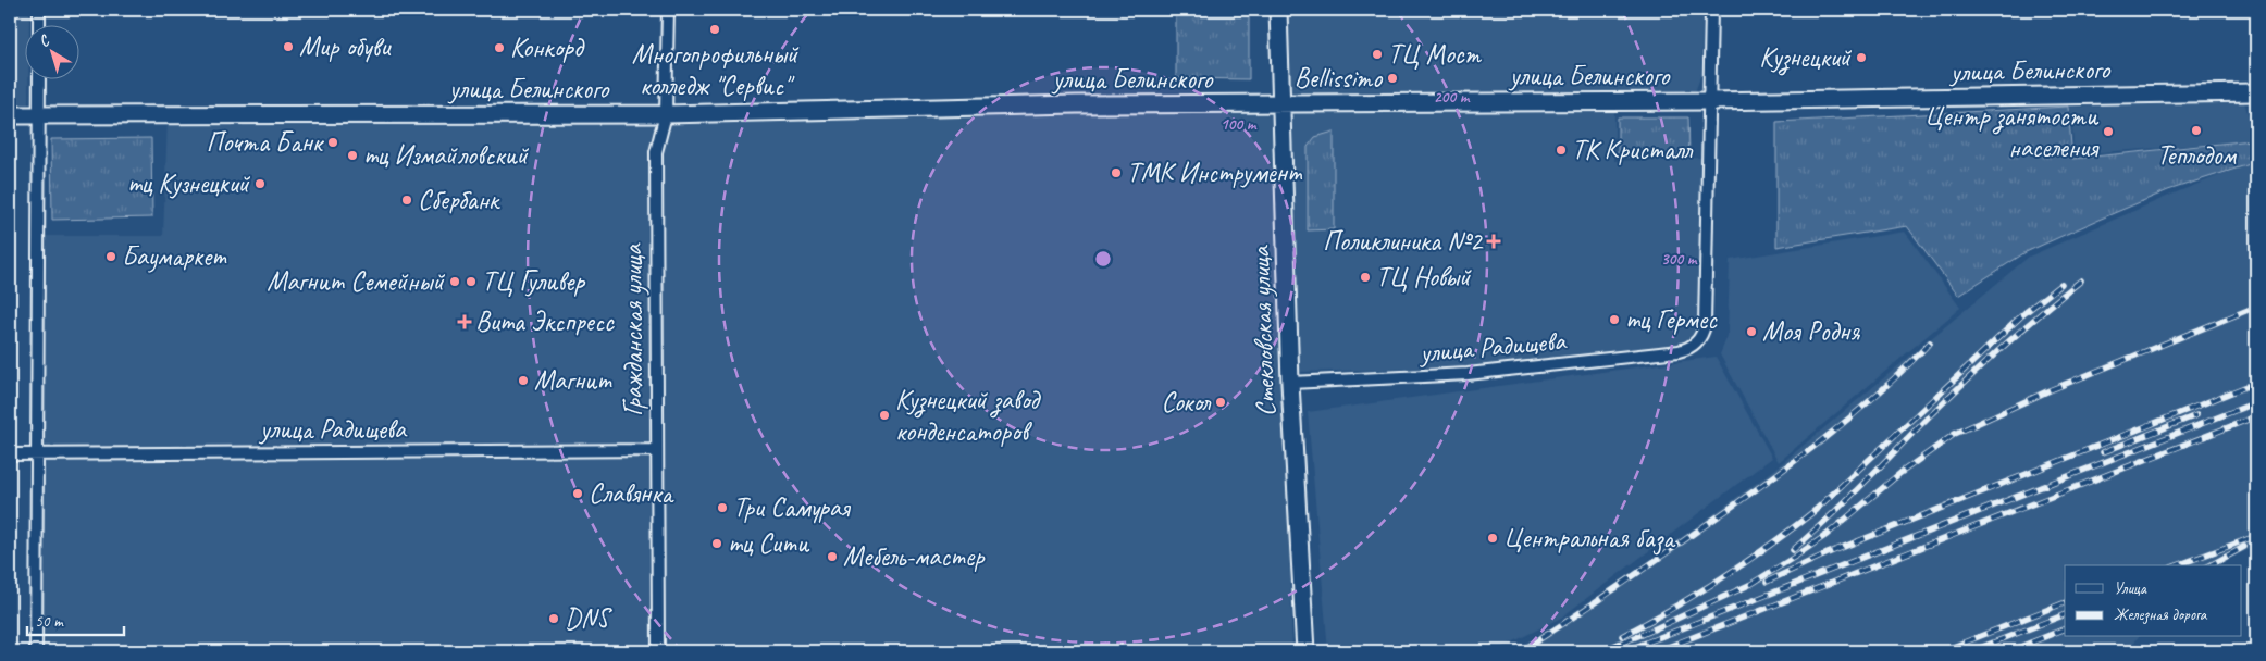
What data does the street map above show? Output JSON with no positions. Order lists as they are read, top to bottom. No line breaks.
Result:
{"streets":{"street":["улица Белинского","Гражданская улица","Стекловская улица","улица Радищева"]},"crossings":[["улица Белинского","Гражданская улица"],["улица Белинского","Стекловская улица"],["улица Белинского","улица Радищева"],["Гражданская улица","улица Радищева"],["Стекловская улица","улица Радищева"]],"places":{"other":["Многопрофильный колледж \"Сервис\"","Мир обуви","Конкорд","ТЦ Мост","Кузнецкий","Bellissimo","Теплодом","Центр занятости населения","Почта Банк","ТК Кристалл","тц Измайловский","ТМК Инструмент","тц Кузнецкий","Сбербанк","Баумаркет","ТЦ Новый","Магнит Семейный","ТЦ Гуливер","тц Гермес","Моя Родня","Магнит","Сокол","Кузнецкий завод конденсаторов","Славянка","Три Самурая","Центральная база","тц Сити","Мебель-мастер","DNS"],"health":["Поликлиника №2","Вита Экспресс"]},"legend":["Улица","Железная дорога"],"scale_bar":"50 m","north":"top left","rings":["200 m","100 m","300 m"]}
